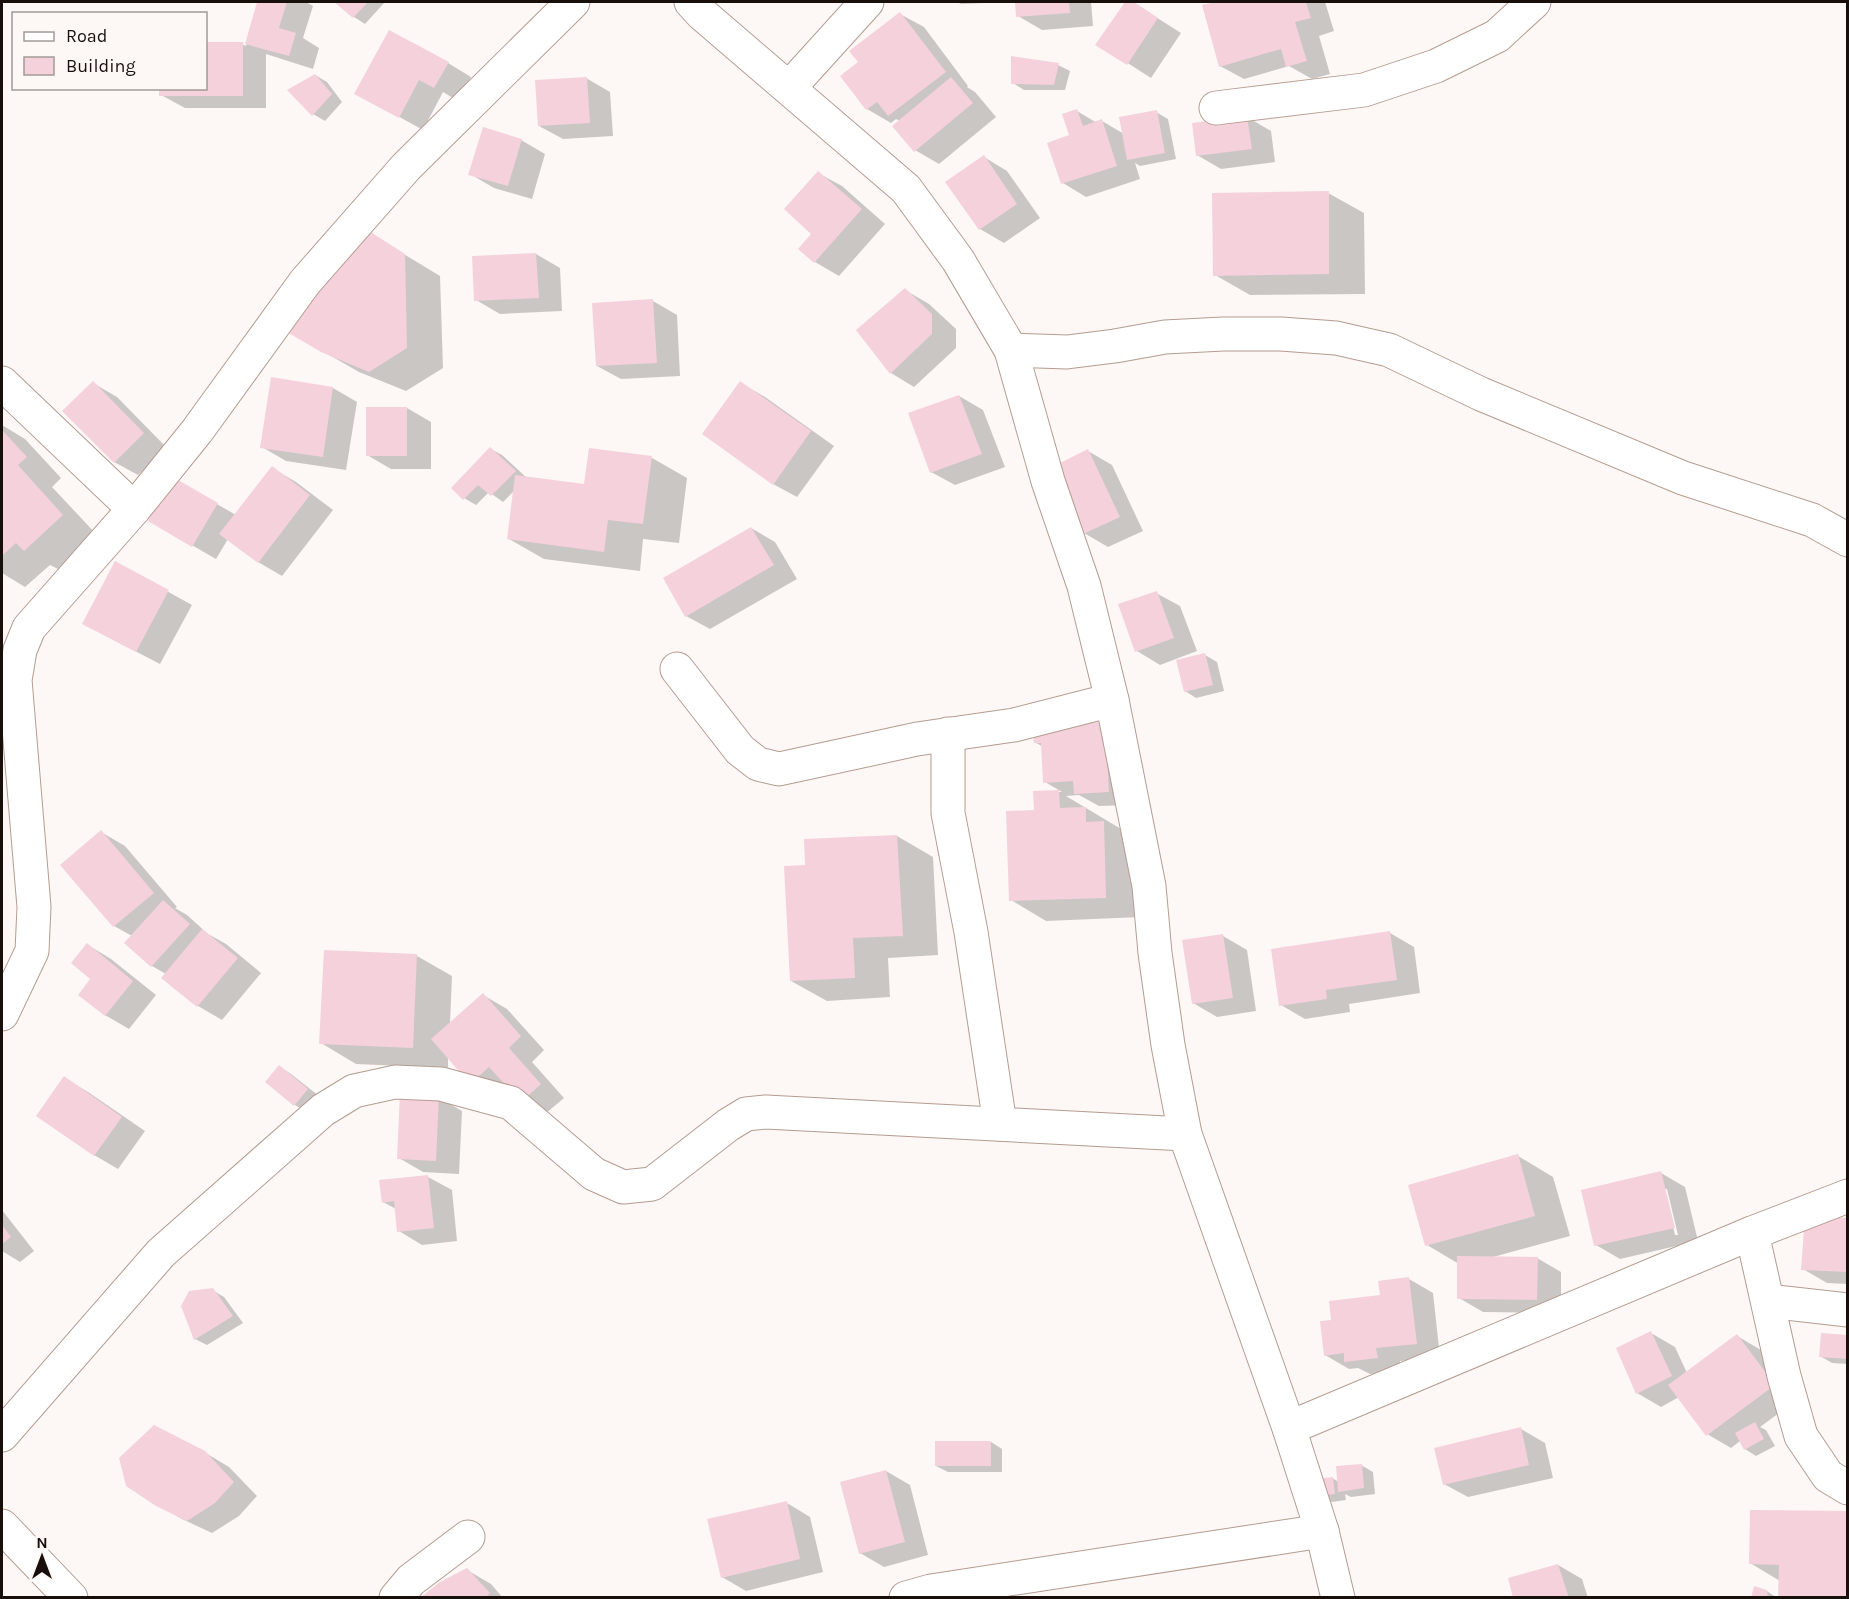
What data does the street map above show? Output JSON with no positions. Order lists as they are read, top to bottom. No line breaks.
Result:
{"legend":["Road","Building"],"north":"top"}
